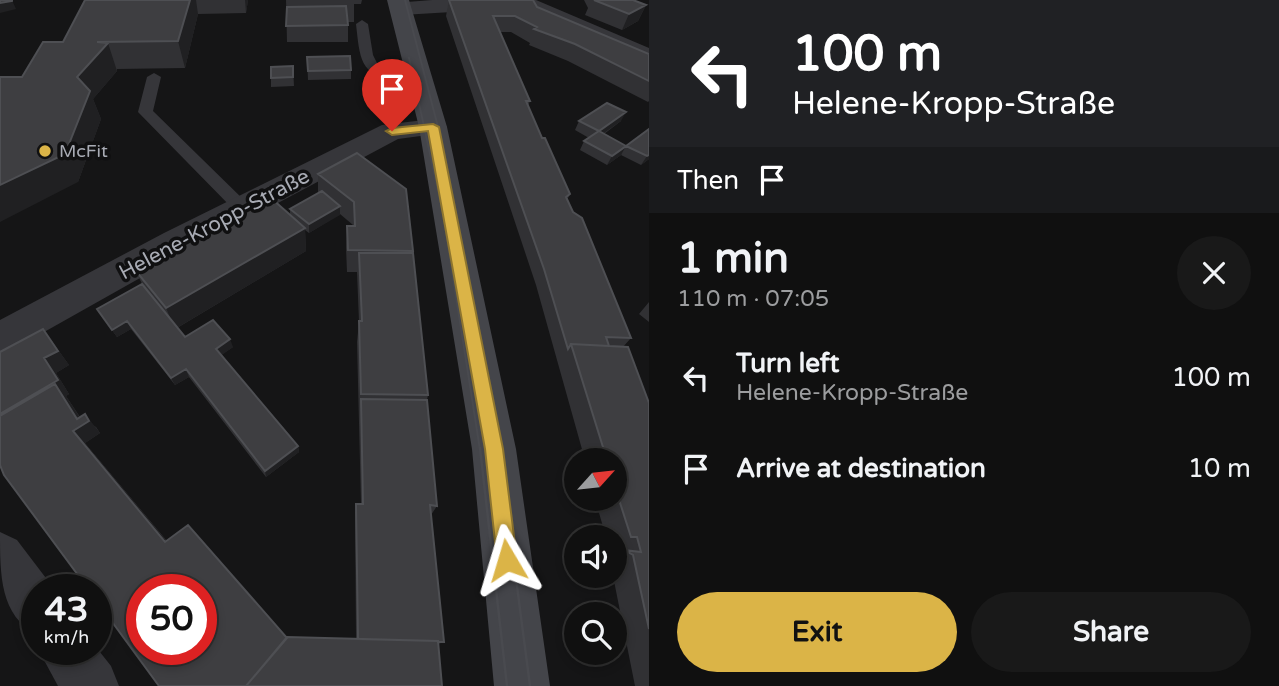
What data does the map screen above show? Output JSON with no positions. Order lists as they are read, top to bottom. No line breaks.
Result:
{"streets":{"street":["Helene-Kropp-Straße"]},"places":["McFit"],"north":"top right","page":{"turn":["100 m","Helene-Kropp-Straße"],"then":"Then","heading":["1 min","110 m · 07:05"],"list":[{"name":"Turn left","note":"Helene-Kropp-Straße","value":"100 m"},{"name":"Arrive at destination","value":"10 m"}],"speed":"43 km/h","limit":"50","buttons":["Exit","Share"]}}
